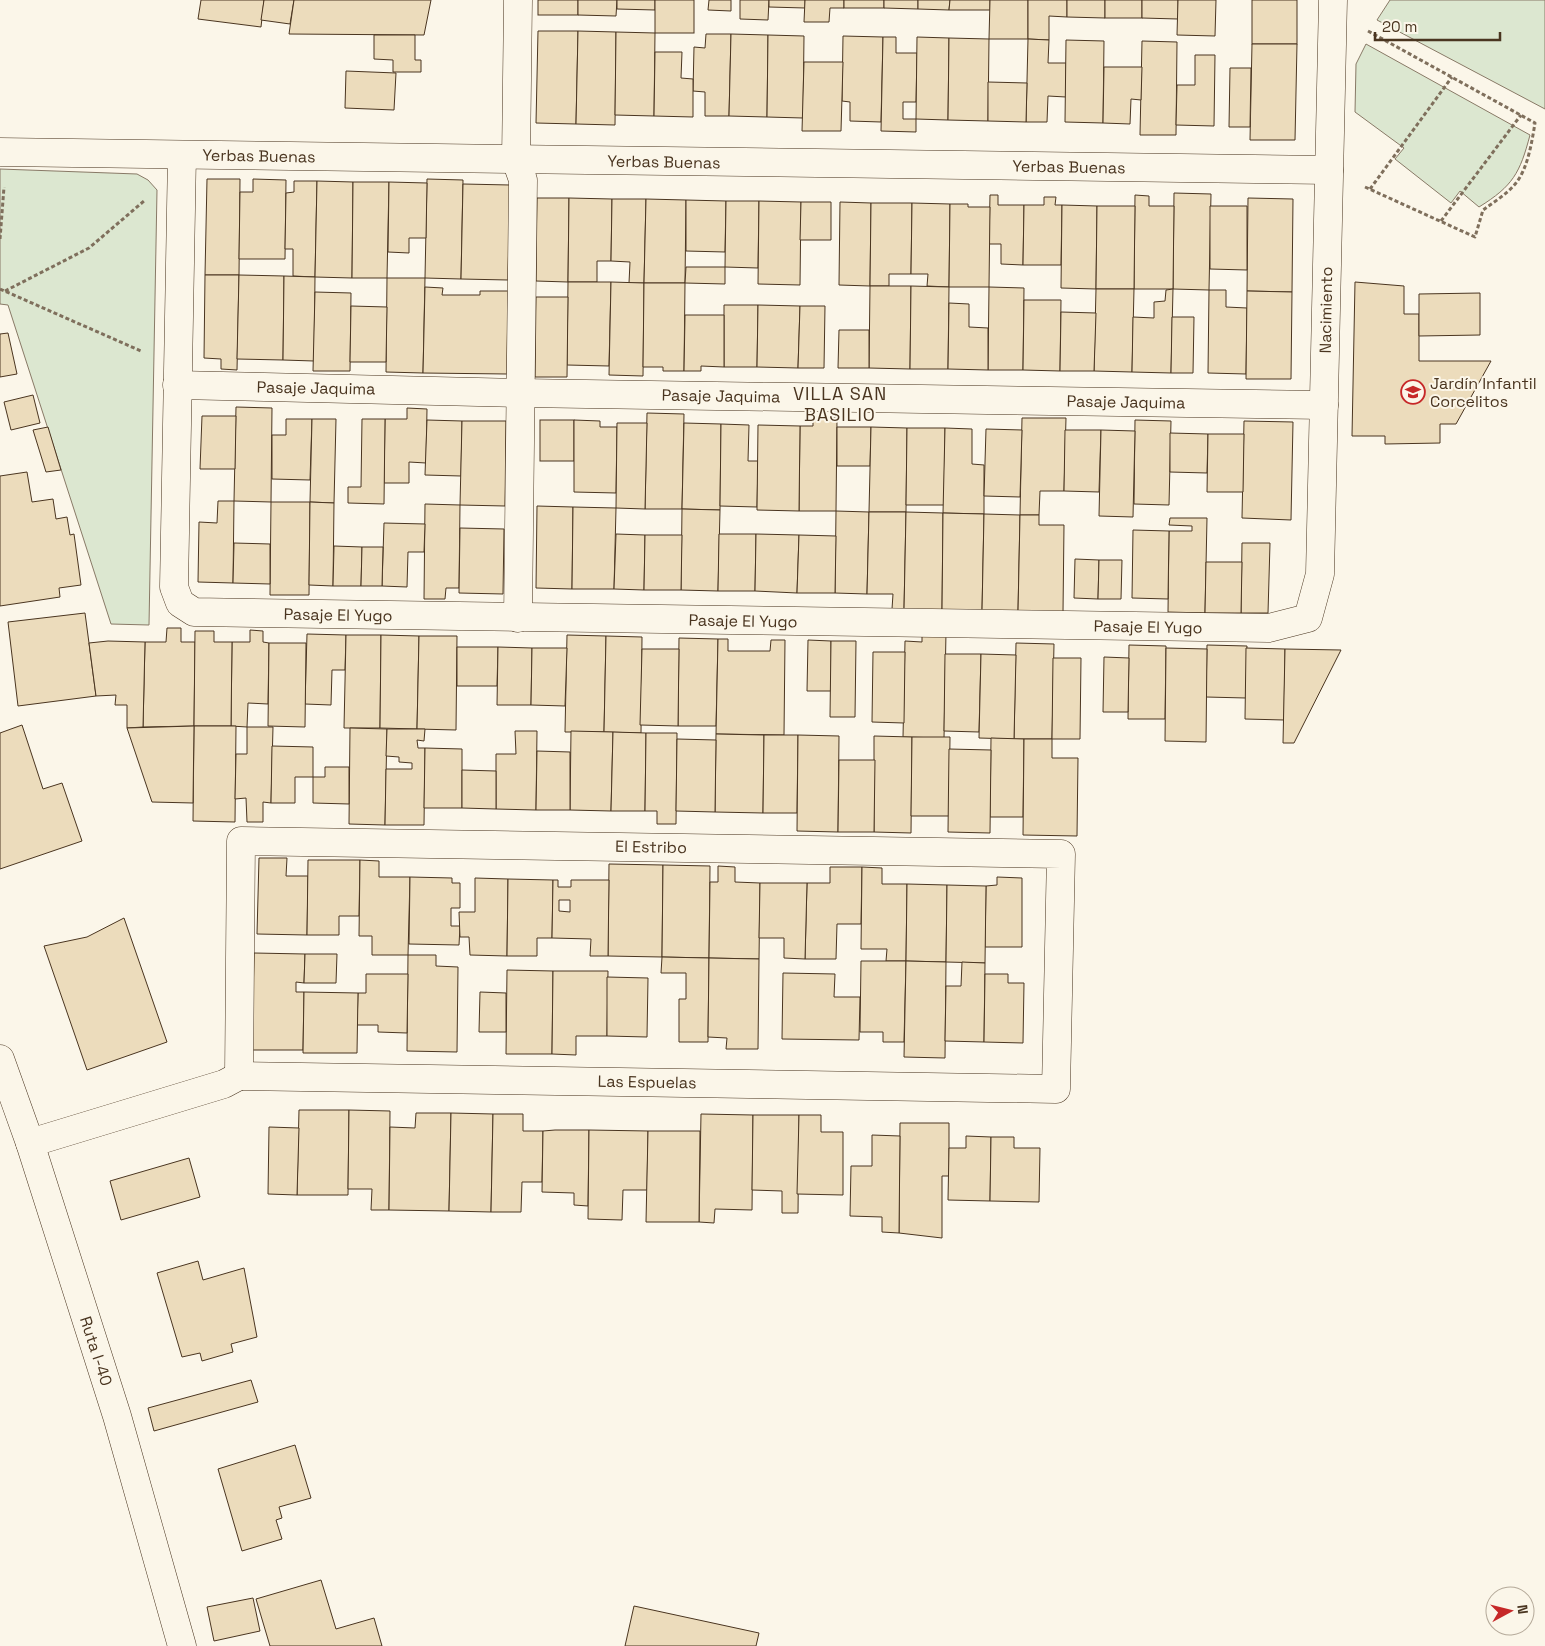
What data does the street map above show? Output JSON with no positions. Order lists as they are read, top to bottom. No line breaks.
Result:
{"streets":{"street":["Yerbas Buenas","Nacimiento","Pasaje Jaquima","Pasaje El Yugo","El Estribo","Las Espuelas","Ruta I-40"]},"crossings":[["Yerbas Buenas","Nacimiento"],["Nacimiento","Pasaje Jaquima"],["Nacimiento","Pasaje El Yugo"],["Pasaje Jaquima","Pasaje El Yugo"],["El Estribo","Las Espuelas"]],"districts":["VILLA SAN BASILIO"],"places":{"school or university":["Jardín Infantil Corcelitos"]},"scale_bar":"20 m","north":"right"}
